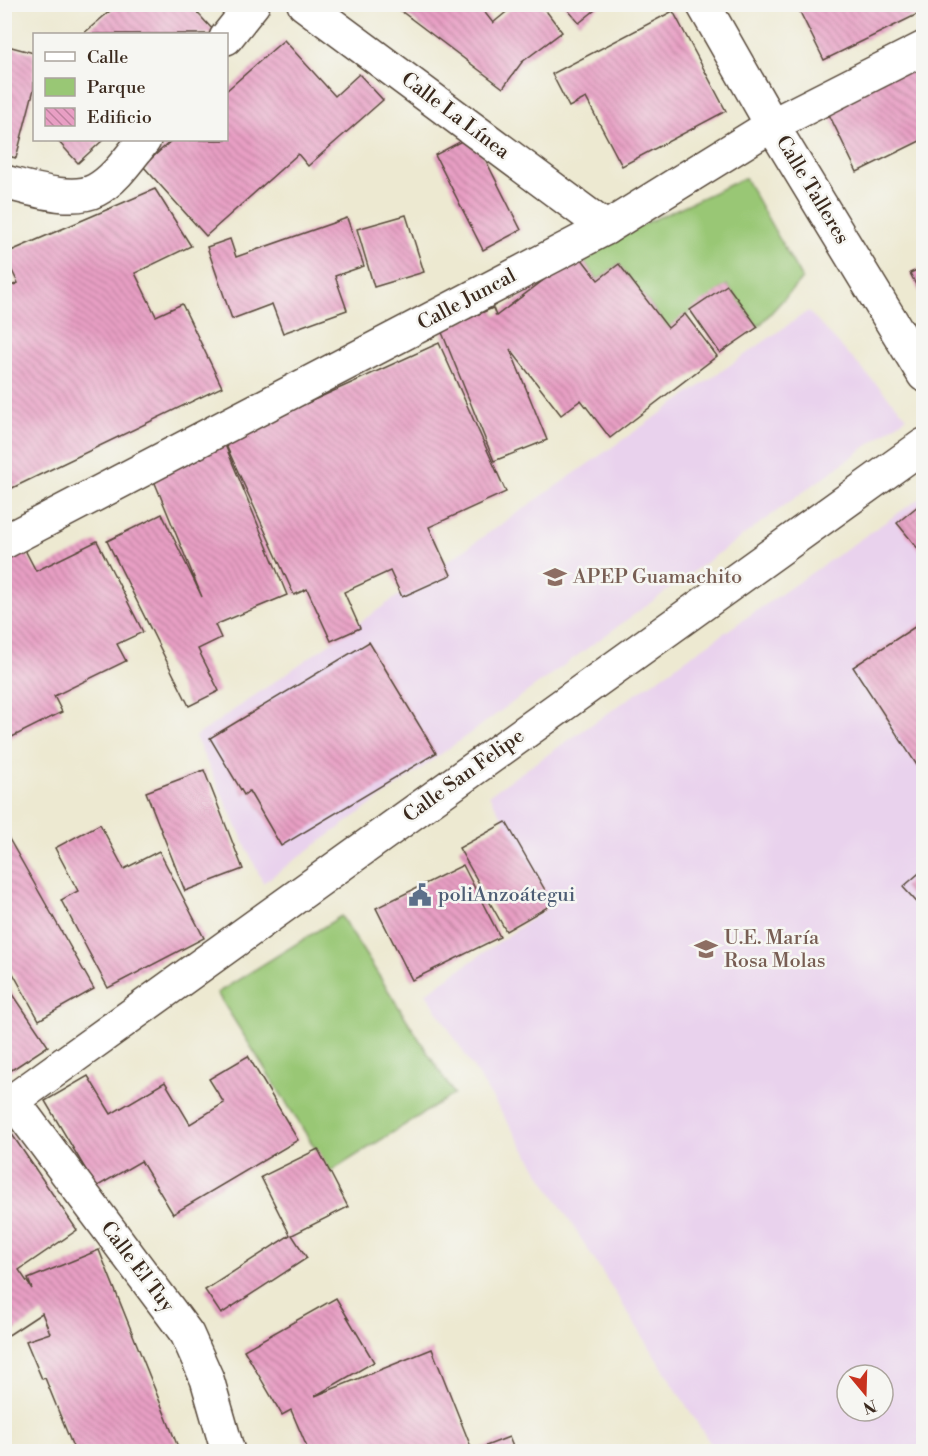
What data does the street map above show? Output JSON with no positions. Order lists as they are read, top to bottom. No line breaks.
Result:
{"streets":{"street":["Calle La Línea","Calle Talleres","Calle Juncal","Calle San Felipe","Calle El Tuy"]},"crossings":[["Calle La Línea","Calle Juncal"],["Calle Talleres","Calle Juncal"],["Calle San Felipe","Calle El Tuy"]],"places":{"school or university":["APEP Guamachito","U.E. María Rosa Molas"],"public building":["poliAnzoátegui"]},"legend":["Calle","Parque","Edificio"],"north":"bottom"}
